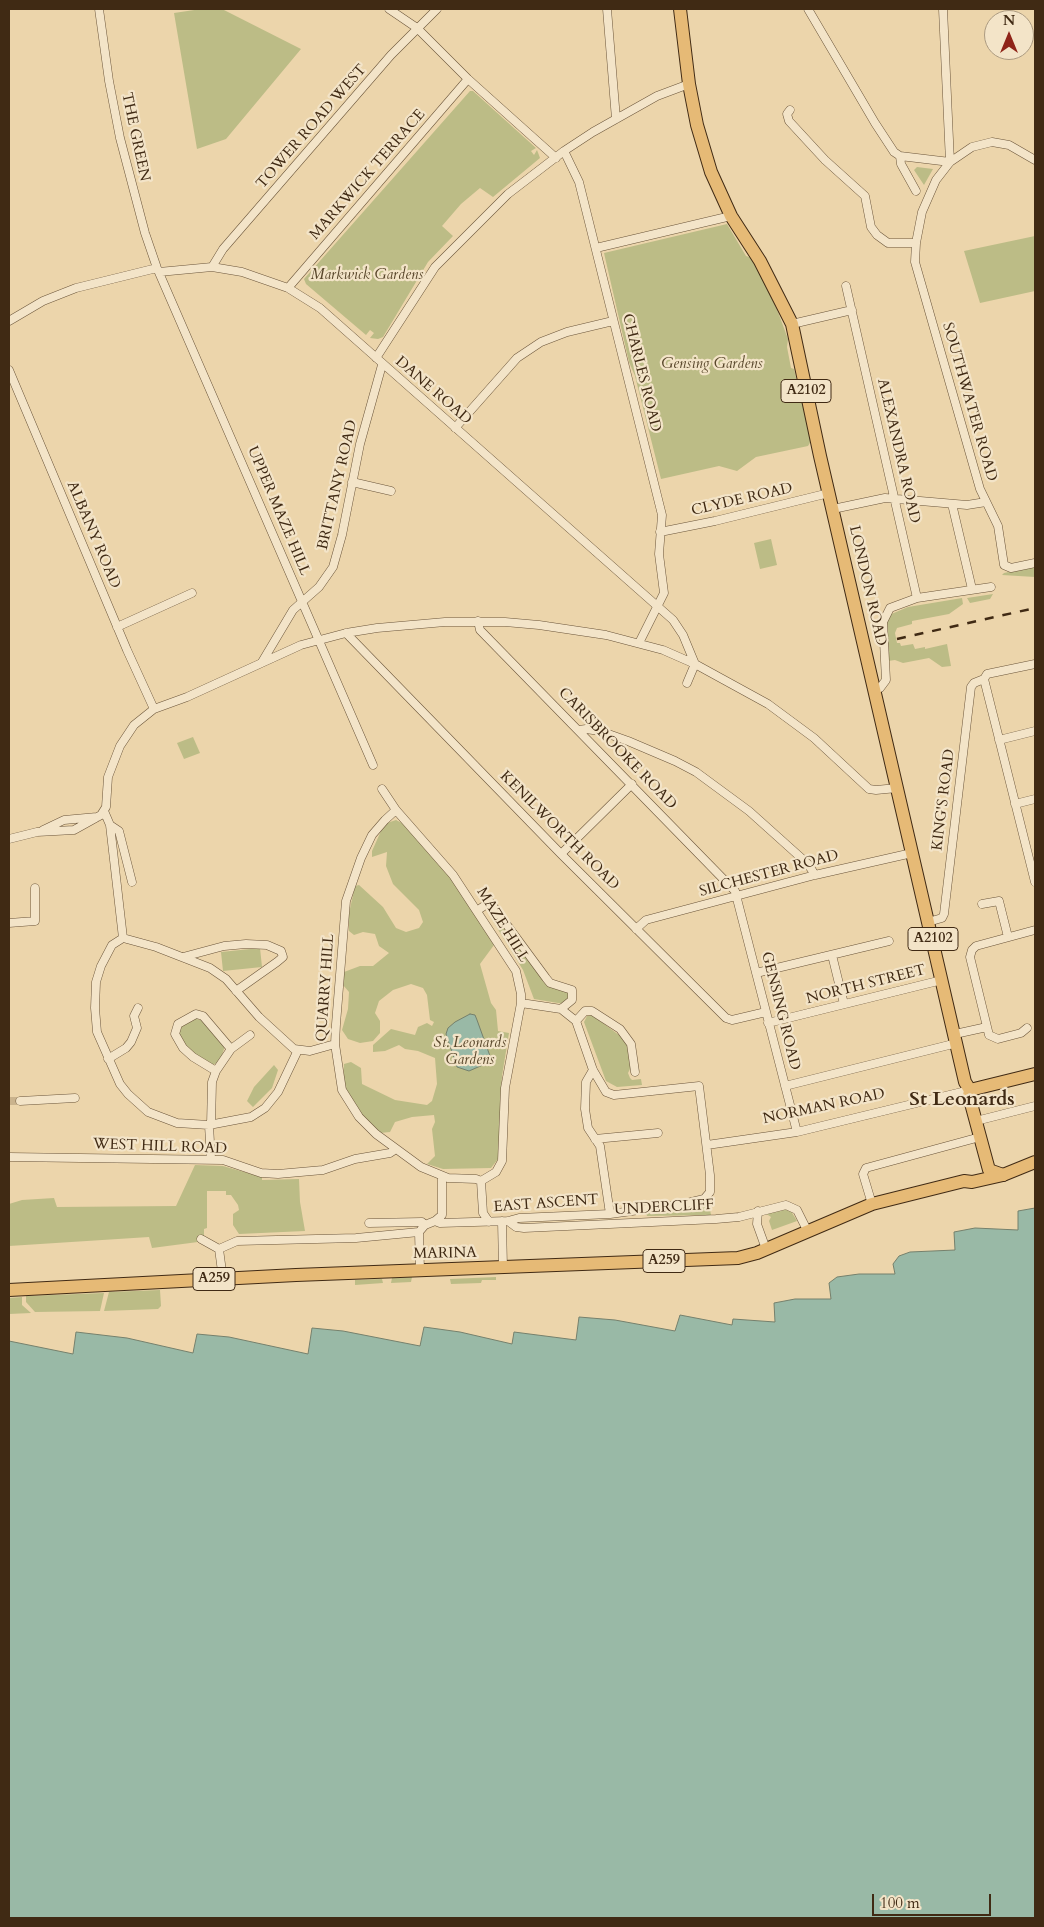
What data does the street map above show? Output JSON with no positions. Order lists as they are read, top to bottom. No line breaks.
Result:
{"streets":{"main road":["A2102","LONDON ROAD","NORMAN ROAD","MARINA","A259"],"street":["TOWER ROAD WEST","THE GREEN","MARKWICK TERRACE","CHARLES ROAD","DANE ROAD","SOUTHWATER ROAD","ALEXANDRA ROAD","BRITTANY ROAD","CLYDE ROAD","UPPER MAZE HILL","ALBANY ROAD","CARISBROOKE ROAD","KING'S ROAD","KENILWORTH ROAD","SILCHESTER ROAD","MAZE HILL","NORTH STREET","QUARRY HILL","GENSING ROAD","WEST HILL ROAD","EAST ASCENT","UNDERCLIFF"]},"crossings":[["TOWER ROAD WEST","DANE ROAD"],["THE GREEN","DANE ROAD"],["THE GREEN","UPPER MAZE HILL"],["MARKWICK TERRACE","DANE ROAD"],["CHARLES ROAD","DANE ROAD"],["CHARLES ROAD","CLYDE ROAD"],["DANE ROAD","BRITTANY ROAD"],["DANE ROAD","UPPER MAZE HILL"],["BRITTANY ROAD","UPPER MAZE HILL"],["CLYDE ROAD","LONDON ROAD"],["LONDON ROAD","KING'S ROAD"],["LONDON ROAD","SILCHESTER ROAD"],["LONDON ROAD","NORTH STREET"],["LONDON ROAD","NORMAN ROAD"],["LONDON ROAD","A259"],["CARISBROOKE ROAD","SILCHESTER ROAD"],["CARISBROOKE ROAD","GENSING ROAD"],["KENILWORTH ROAD","SILCHESTER ROAD"],["KENILWORTH ROAD","GENSING ROAD"],["SILCHESTER ROAD","GENSING ROAD"],["MAZE HILL","QUARRY HILL"],["NORTH STREET","GENSING ROAD"],["QUARRY HILL","WEST HILL ROAD"],["GENSING ROAD","NORMAN ROAD"],["NORMAN ROAD","EAST ASCENT"],["EAST ASCENT","UNDERCLIFF"],["UNDERCLIFF","MARINA"],["MARINA","A259"]],"districts":["St Leonards"],"parks":["Markwick Gardens","Gensing Gardens","St. Leonards Gardens"],"scale_bar":"100 m","north":"top"}
